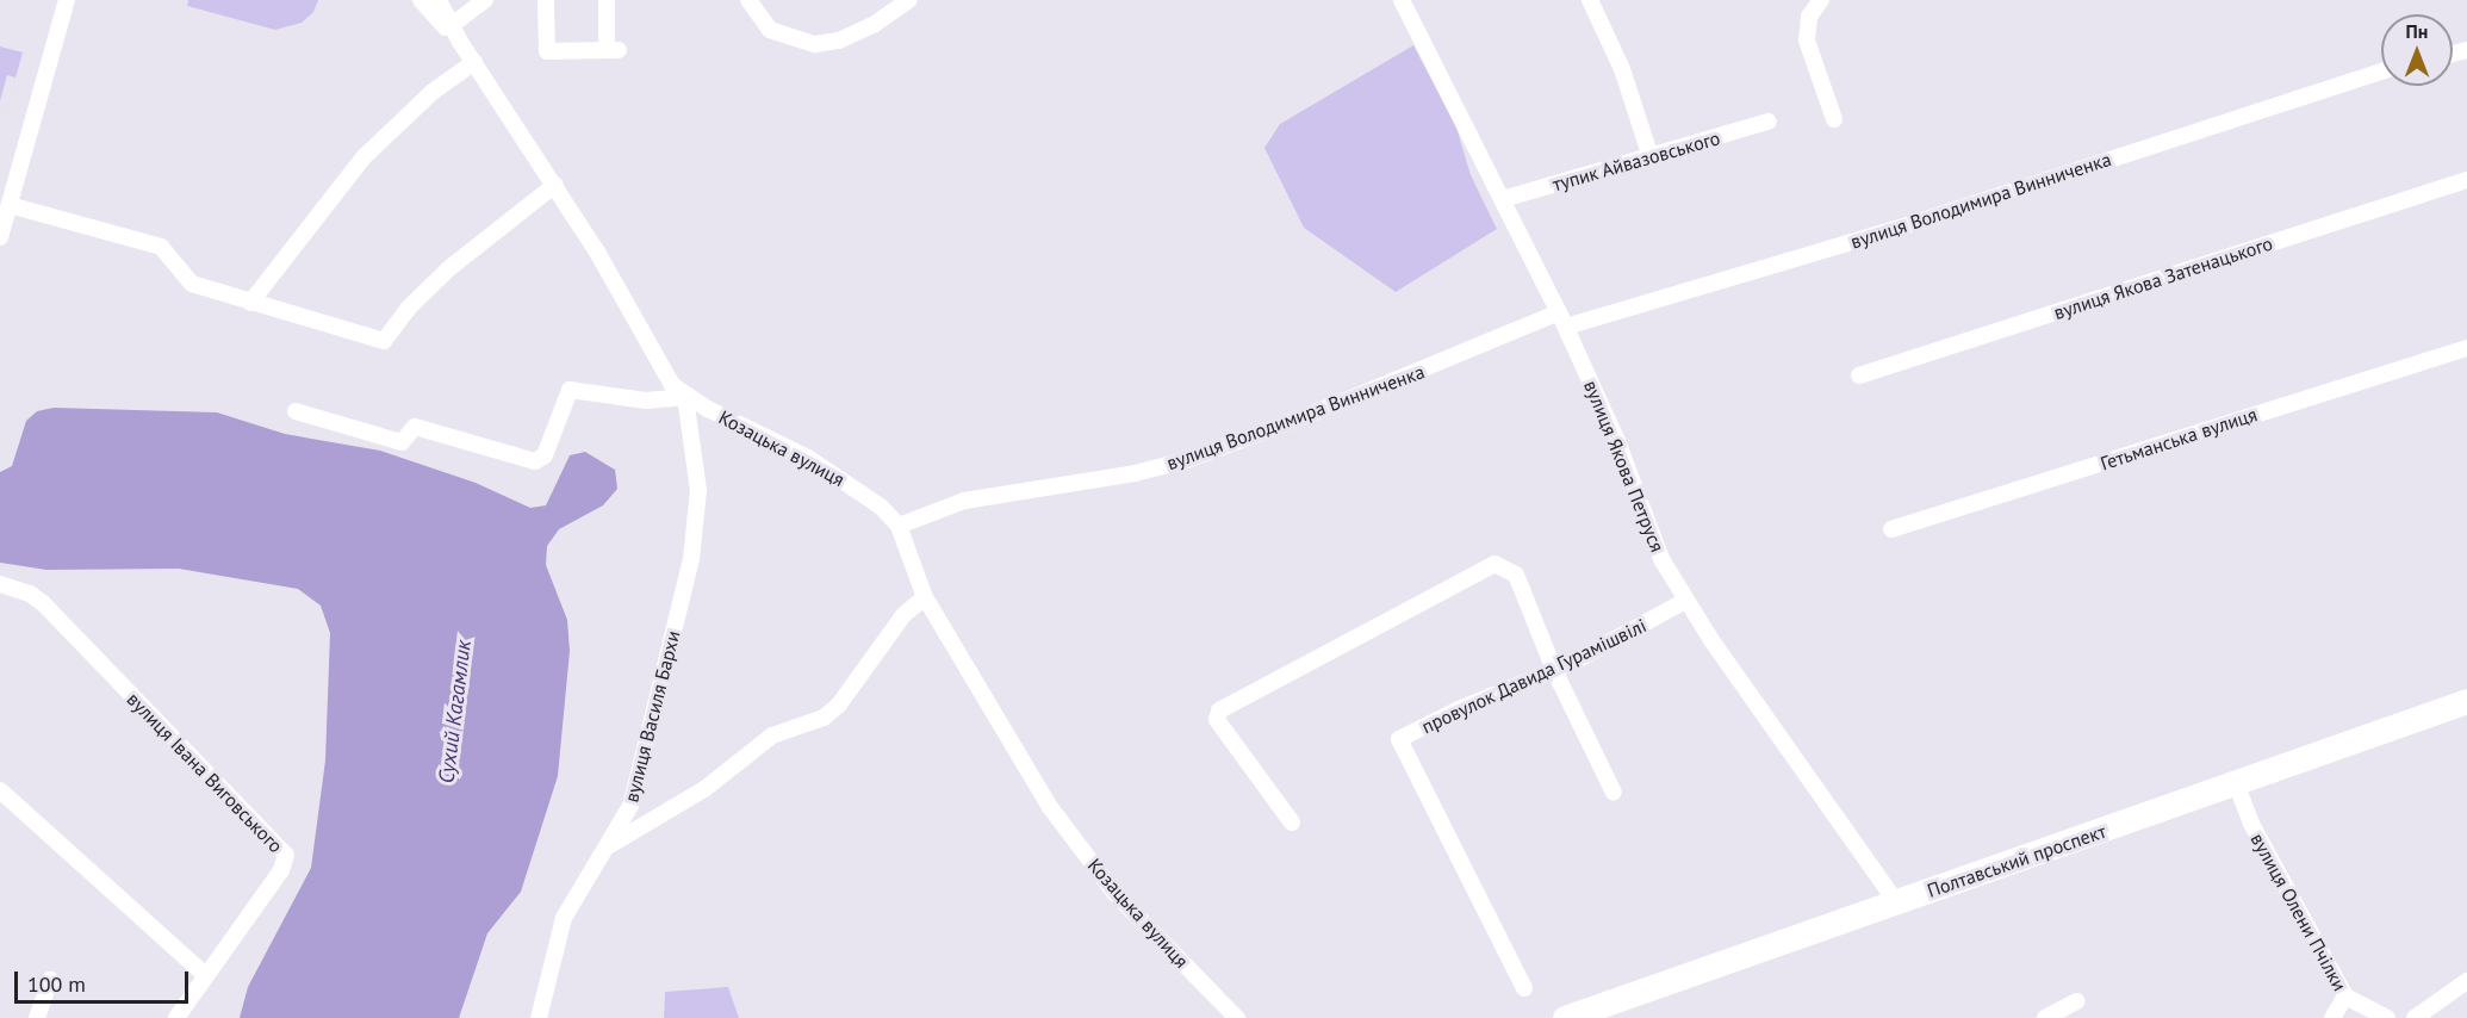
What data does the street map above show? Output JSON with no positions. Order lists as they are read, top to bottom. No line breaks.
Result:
{"streets":{"highway":["Полтавський проспект"],"street":["тупик Айвазовського","вулиця Володимира Винниченка","вулиця Якова Затенацького","Гетьманська вулиця","Козацька вулиця","вулиця Якова Петруся","провулок Давида Гурамішвілі","вулиця Василя Бархи","вулиця Івана Виговського","вулиця Олени Пчілки"]},"crossings":[["тупик Айвазовського","вулиця Якова Петруся"],["вулиця Володимира Винниченка","Козацька вулиця"],["вулиця Володимира Винниченка","вулиця Якова Петруся"],["Козацька вулиця","вулиця Василя Бархи"],["вулиця Якова Петруся","провулок Давида Гурамішвілі"],["вулиця Якова Петруся","Полтавський проспект"],["Полтавський проспект","вулиця Олени Пчілки"]],"water":["Сухий Кагамлик"],"scale_bar":"100 m","north":"top"}
